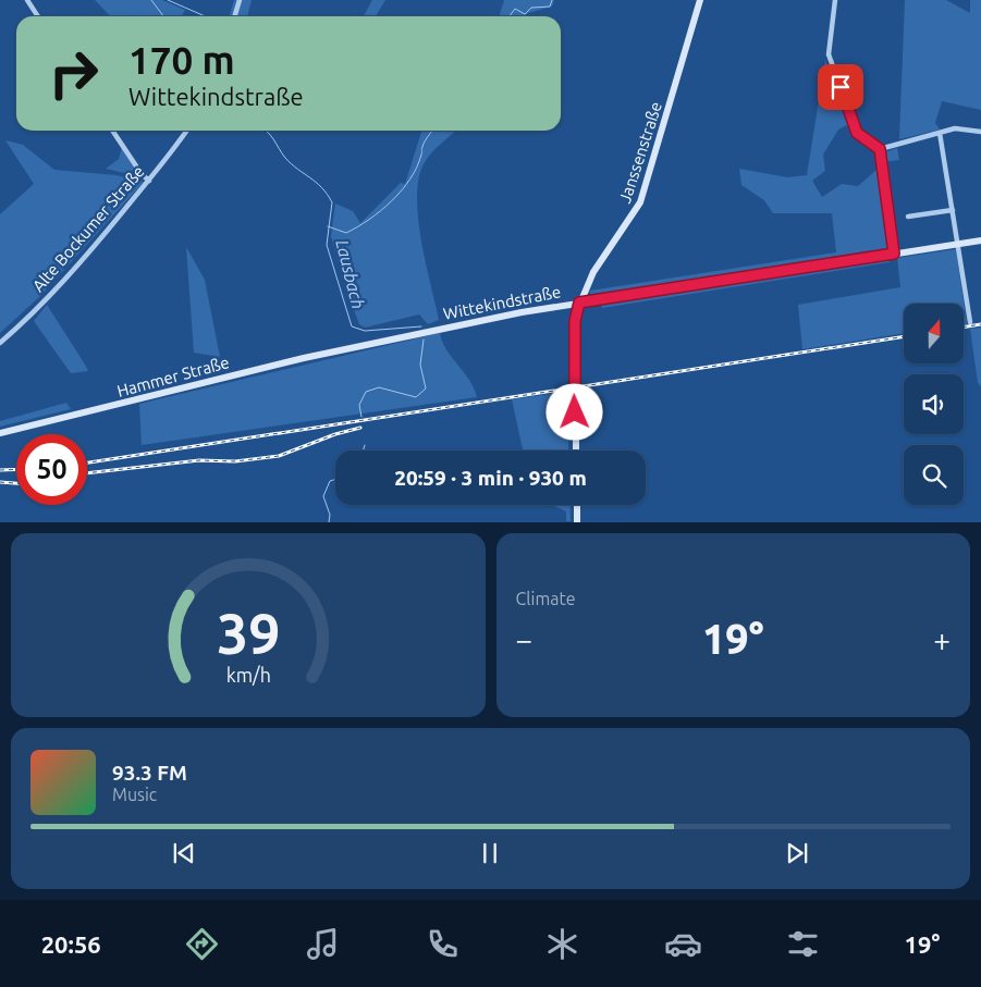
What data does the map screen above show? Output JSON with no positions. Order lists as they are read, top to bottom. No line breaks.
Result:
{"streets":{"main road":["Janssenstraße","Wittekindstraße","Hammer Straße"],"street":["Alte Bockumer Straße"]},"crossings":[["Janssenstraße","Wittekindstraße"],["Wittekindstraße","Hammer Straße"]],"water":["Lausbach"],"north":"top","page":{"turn":["170 m","Wittekindstraße"],"limit":"50","trip":"20:59 · 3 min · 930 m","tile":"Climate","heat":["−","19°","+"],"song":["93.3 FM","Music"],"tabs":["20:56","19°"],"gauge":["39","km/h"]}}
